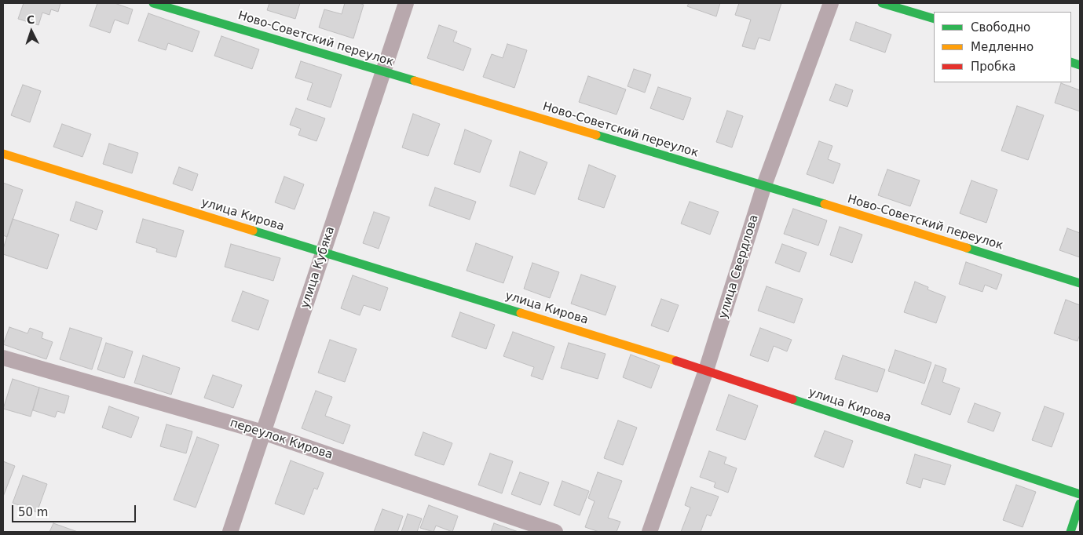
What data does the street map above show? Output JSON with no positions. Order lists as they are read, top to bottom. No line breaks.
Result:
{"streets":{"street":["Ново-Советский переулок","улица Кирова","улица Свердлова","улица Кубяка","переулок Кирова"]},"crossings":[["Ново-Советский переулок","улица Свердлова"],["Ново-Советский переулок","улица Кубяка"],["улица Кирова","улица Свердлова"],["улица Кирова","улица Кубяка"],["улица Кубяка","переулок Кирова"]],"legend":["Свободно","Медленно","Пробка"],"scale_bar":"50 m","north":"top"}
